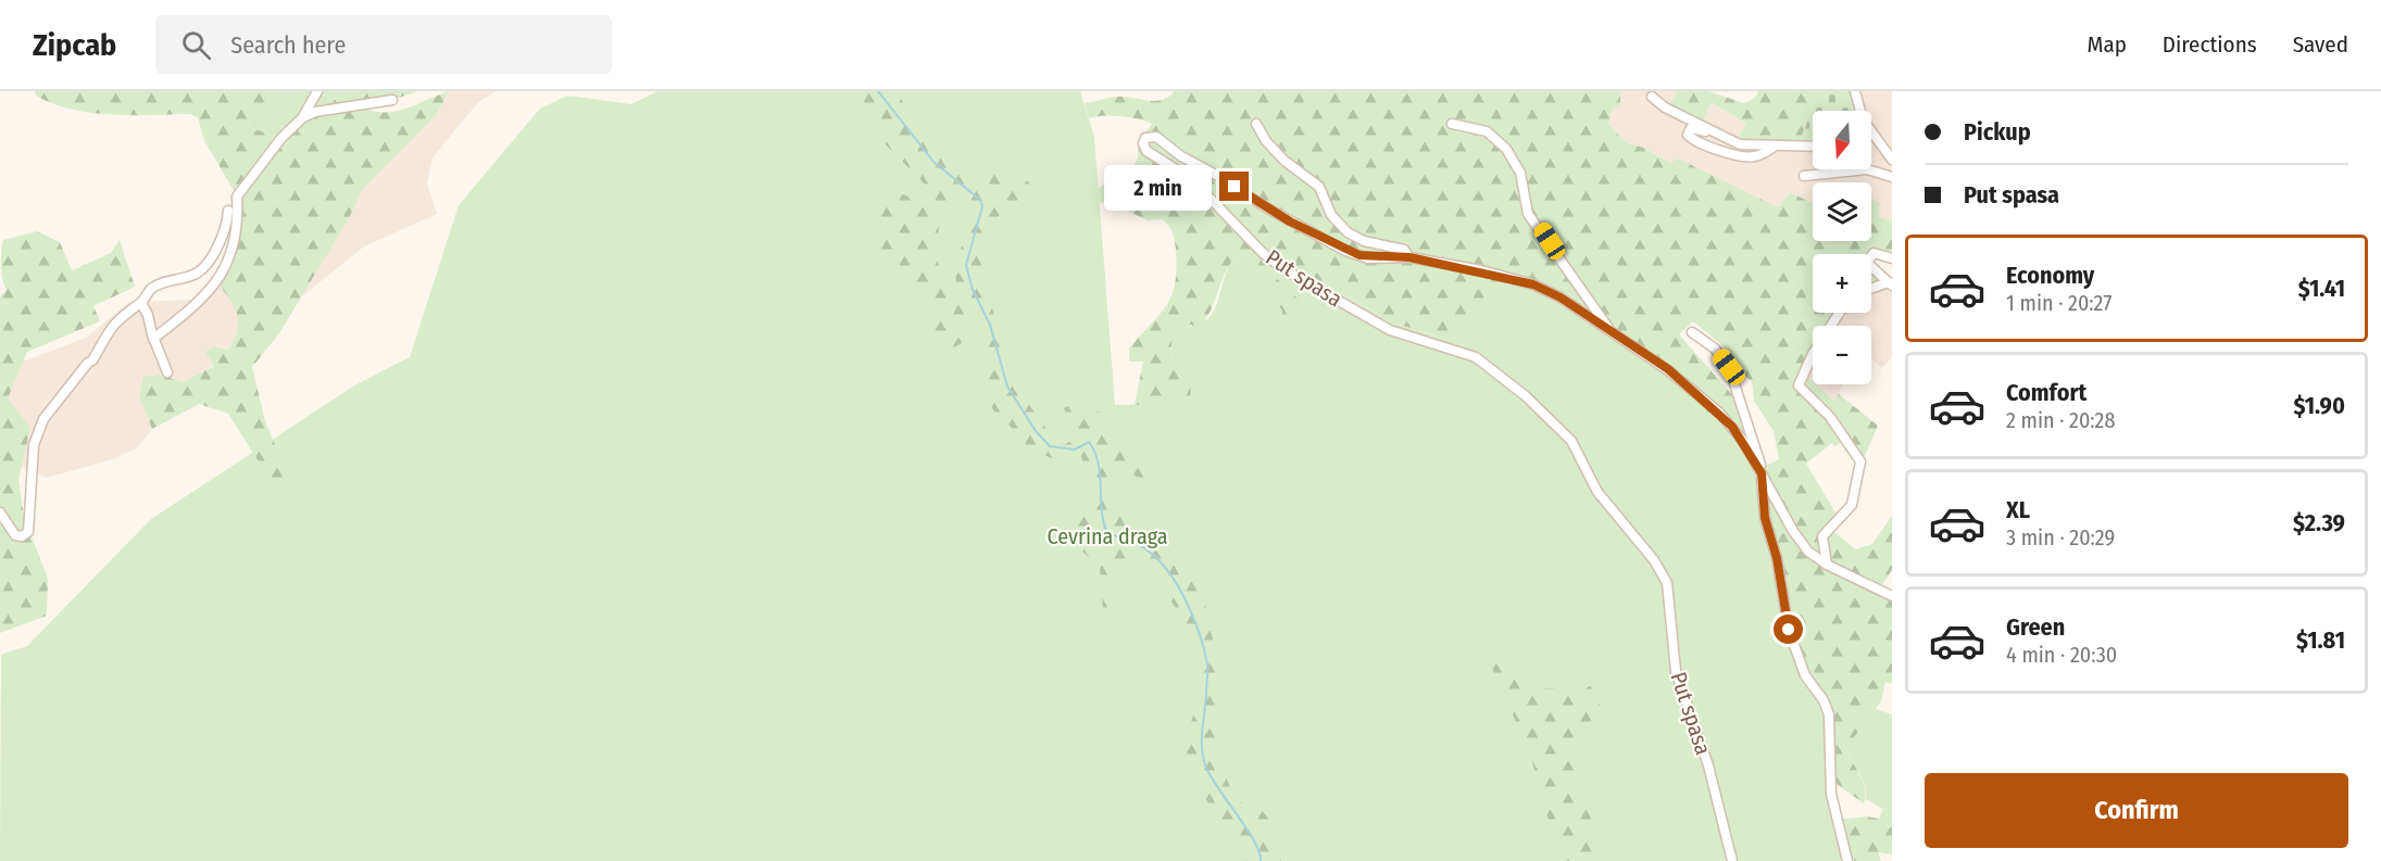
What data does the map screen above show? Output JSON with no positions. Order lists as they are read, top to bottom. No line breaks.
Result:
{"streets":{"street":["Put spasa"]},"parks":["Cevrina draga"],"north":"bottom","page":{"header":"Zipcab","search":"Search here","nav":["Map","Directions","Saved"],"banner":["Pickup","Put spasa"],"map_buttons":["+","−"],"bubble":"2 min","list":[{"name":"Economy","note":"1 min · 20:27","value":"$1.41"},{"name":"Comfort","note":"2 min · 20:28","value":"$1.90"},{"name":"XL","note":"3 min · 20:29","value":"$2.39"},{"name":"Green","note":"4 min · 20:30","value":"$1.81"}],"buttons":"Confirm"}}
